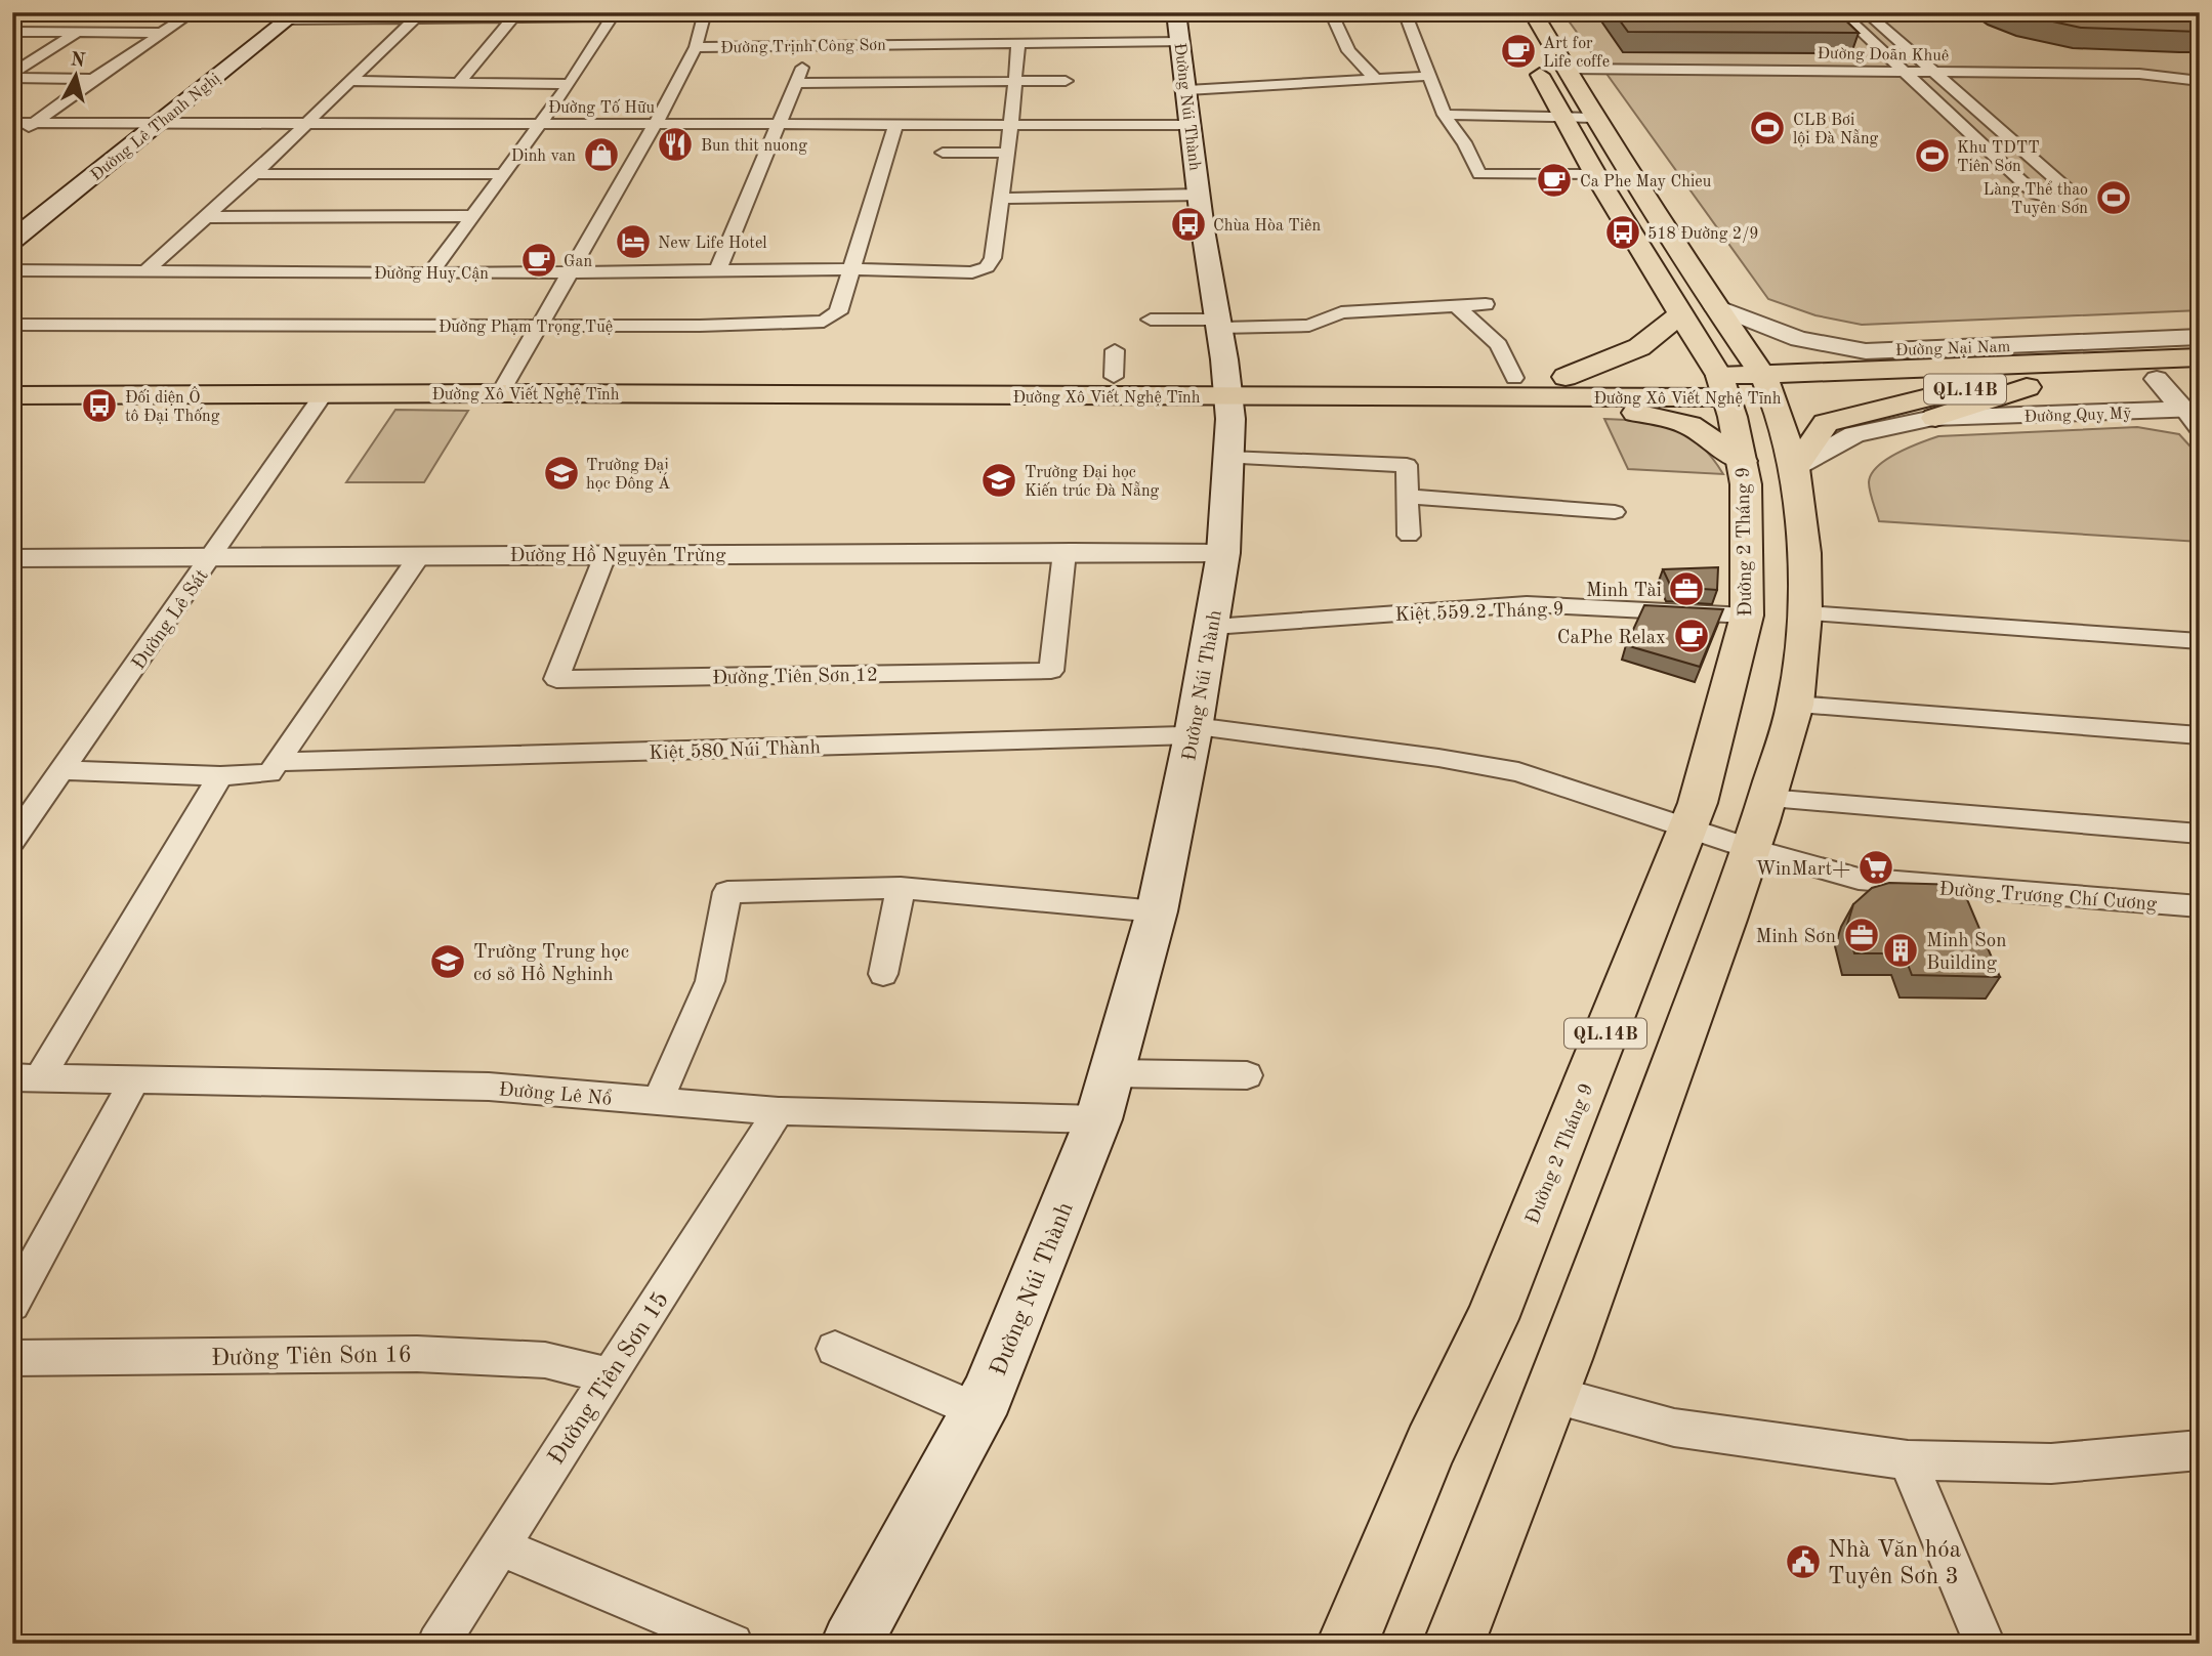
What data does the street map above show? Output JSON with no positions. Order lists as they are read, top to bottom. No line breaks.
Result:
{"streets":{"main road":["Đường Núi Thành","Đường Lê Thanh Nghị","QL.14B","Đường Xô Viết Nghệ Tĩnh","Đường 2 Tháng 9"],"street":["Đường Trịnh Công Sơn","Đường Doãn Khuê","Đường Tố Hữu","Đường Huy Cận","Đường Phạm Trọng Tuệ","Đường Nại Nam","Đường Quy Mỹ","Đường Hồ Nguyên Trừng","Kiệt 559 2 Tháng 9","Đường Lê Sát","Đường Tiên Sơn 12","Kiệt 580 Núi Thành","Đường Trương Chí Cương","Đường Lê Nổ","Đường Tiên Sơn 16","Đường Tiên Sơn 15"]},"crossings":[["Đường Trịnh Công Sơn","Đường Tố Hữu"],["Đường Trịnh Công Sơn","Đường Núi Thành"],["Đường Trịnh Công Sơn","Đường Huy Cận"],["Đường Trịnh Công Sơn","Đường Phạm Trọng Tuệ"],["Đường Trịnh Công Sơn","Đường Xô Viết Nghệ Tĩnh"],["Đường Doãn Khuê","Đường 2 Tháng 9"],["Đường Tố Hữu","Đường Núi Thành"],["Đường Tố Hữu","Đường Lê Thanh Nghị"],["Đường Tố Hữu","Đường Phạm Trọng Tuệ"],["Đường Núi Thành","Đường Xô Viết Nghệ Tĩnh"],["Đường Núi Thành","Đường Hồ Nguyên Trừng"],["Đường Núi Thành","Kiệt 559 2 Tháng 9"],["Đường Núi Thành","Kiệt 580 Núi Thành"],["Đường Núi Thành","Đường Lê Nổ"],["Đường Huy Cận","Đường Phạm Trọng Tuệ"],["Đường Nại Nam","Đường Xô Viết Nghệ Tĩnh"],["Đường Nại Nam","Đường 2 Tháng 9"],["Đường Xô Viết Nghệ Tĩnh","Đường 2 Tháng 9"],["Đường Xô Viết Nghệ Tĩnh","Đường Lê Sát"],["Đường Quy Mỹ","Đường 2 Tháng 9"],["Đường 2 Tháng 9","Kiệt 559 2 Tháng 9"],["Đường 2 Tháng 9","Kiệt 580 Núi Thành"],["Đường 2 Tháng 9","Đường Trương Chí Cương"],["Đường Hồ Nguyên Trừng","Đường Lê Sát"],["Đường Hồ Nguyên Trừng","Đường Tiên Sơn 12"],["Kiệt 580 Núi Thành","Đường Trương Chí Cương"],["Đường Lê Nổ","Đường Tiên Sơn 15"],["Đường Tiên Sơn 16","Đường Tiên Sơn 15"]],"places":{"cafe":["Art for Life coffe","Ca Phe May Chieu","Gan","CaPhe Relax"],"sports":["CLB Bơi lội Đà Nẵng","Khu TDTT Tiên Sơn","Làng Thể thao Tuyên Sơn"],"restaurant":["Bun thit nuong"],"shop":["Dinh van"],"bus stop":["Chùa Hòa Tiên","518 Đường 2/9","Đối diện Ô tô Đại Thống"],"hotel":["New Life Hotel"],"school or university":["Trường Đại học Đông Á","Trường Đại học Kiến trúc Đà Nẵng","Trường Trung học cơ sở Hồ Nghinh"],"office":["Minh Tài","Minh Sơn"],"supermarket":["WinMart+"],"building":["Minh Son Building"],"public building":["Nhà Văn hóa Tuyên Sơn 3"]},"north":"top"}
